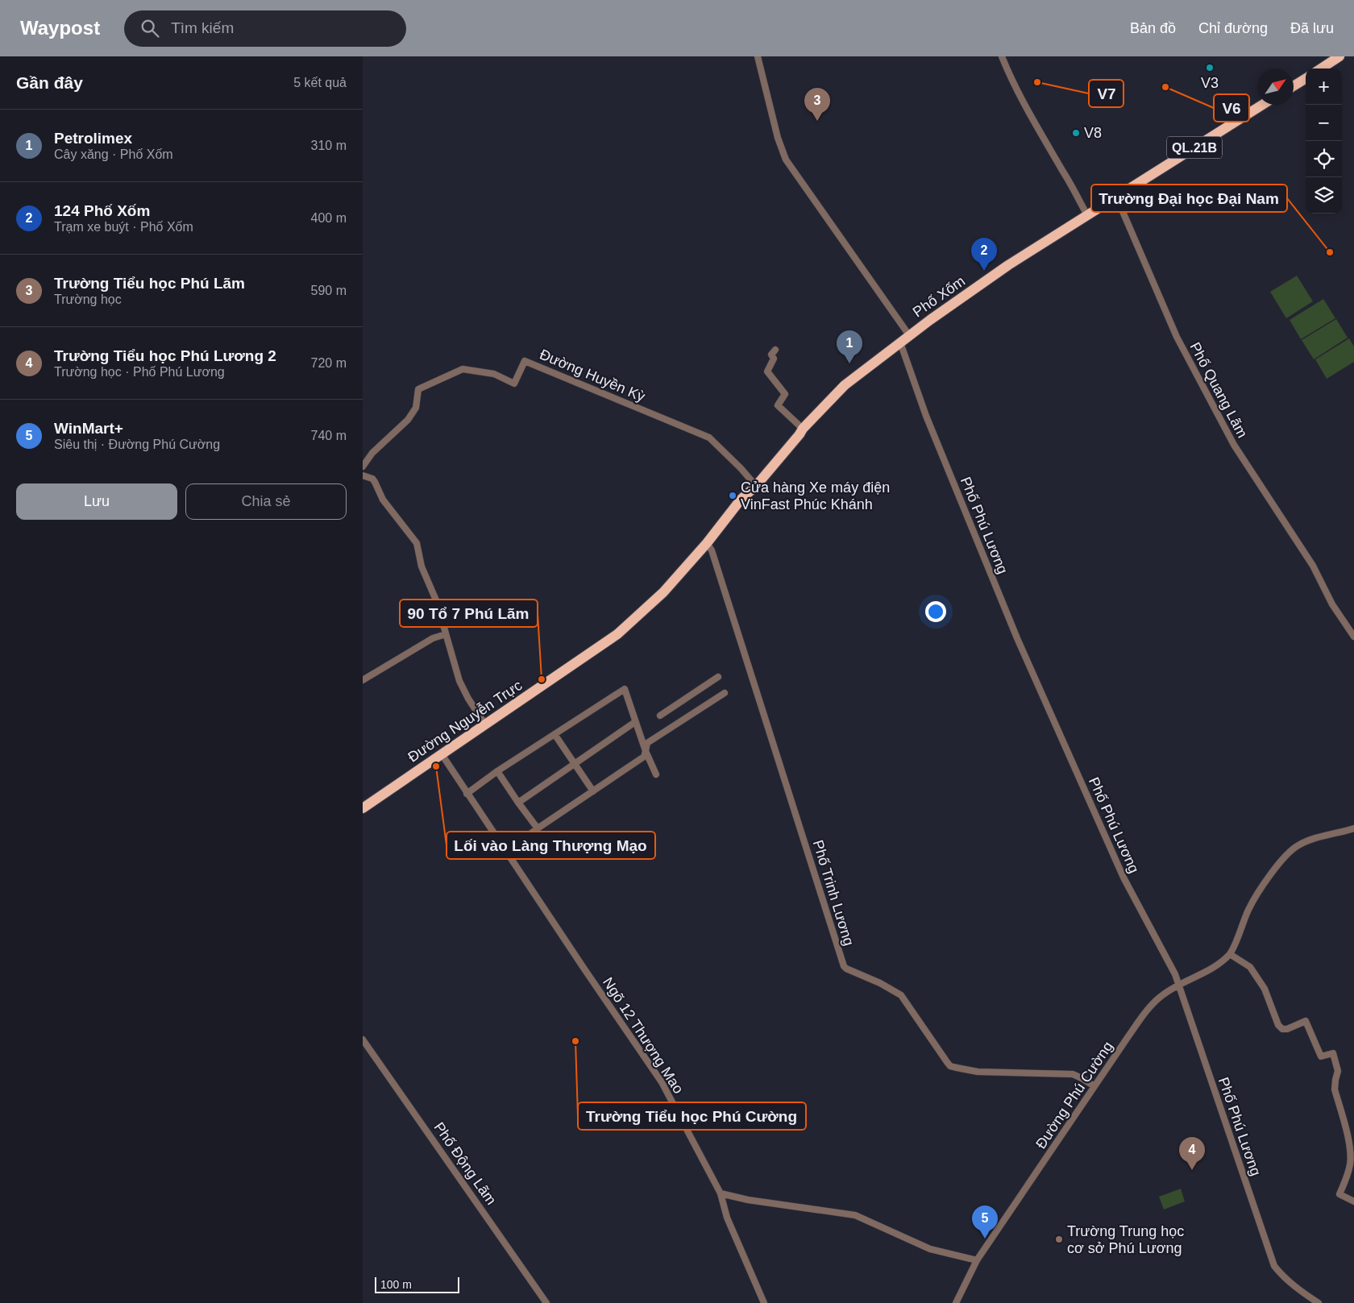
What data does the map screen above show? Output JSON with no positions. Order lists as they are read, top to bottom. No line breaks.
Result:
{"streets":{"highway":["QL.21B","Phố Xốm","Đường Nguyễn Trực"],"street":["Đường Huyền Kỳ","Phố Quang Lãm","Phố Phú Lương","Phố Trinh Lương","Ngõ 12 Thượng Mao","Đường Phú Cường","Phố Động Lãm"]},"crossings":[["Phố Xốm","Đường Huyền Kỳ"],["Phố Xốm","Phố Quang Lãm"],["Phố Xốm","Phố Phú Lương"],["Phố Xốm","Đường Nguyễn Trực"],["Phố Xốm","Phố Trinh Lương"],["Phố Phú Lương","Đường Phú Cường"],["Đường Nguyễn Trực","Phố Trinh Lương"],["Đường Nguyễn Trực","Ngõ 12 Thượng Mao"],["Phố Trinh Lương","Đường Phú Cường"]],"places":["V3","V7","V6","V8","Trường Đại học Đại Nam","Cửa hàng Xe máy điện VinFast Phúc Khánh","90 Tổ 7 Phú Lãm","Lối vào Làng Thượng Mạo","Trường Tiểu học Phú Cường","Trường Trung học cơ sở Phú Lương"],"scale_bar":"100 m","north":"top right","page":{"header":"Waypost","search":"Tìm kiếm","nav":["Bản đồ","Chỉ đường","Đã lưu"],"heading":["Gần đây","5 kết quả"],"map_buttons":["+","−"],"pins":["3","2","1","4","5"],"list":[{"mark":"1","name":"Petrolimex","note":"Cây xăng · Phố Xốm","value":"310 m"},{"mark":"2","name":"124 Phố Xốm","note":"Trạm xe buýt · Phố Xốm","value":"400 m"},{"mark":"3","name":"Trường Tiểu học Phú Lãm","note":"Trường học","value":"590 m"},{"mark":"4","name":"Trường Tiểu học Phú Lương 2","note":"Trường học · Phố Phú Lương","value":"720 m"},{"mark":"5","name":"WinMart+","note":"Siêu thị · Đường Phú Cường","value":"740 m"}],"buttons":["Lưu","Chia sẻ"],"scale":"100 m"}}
